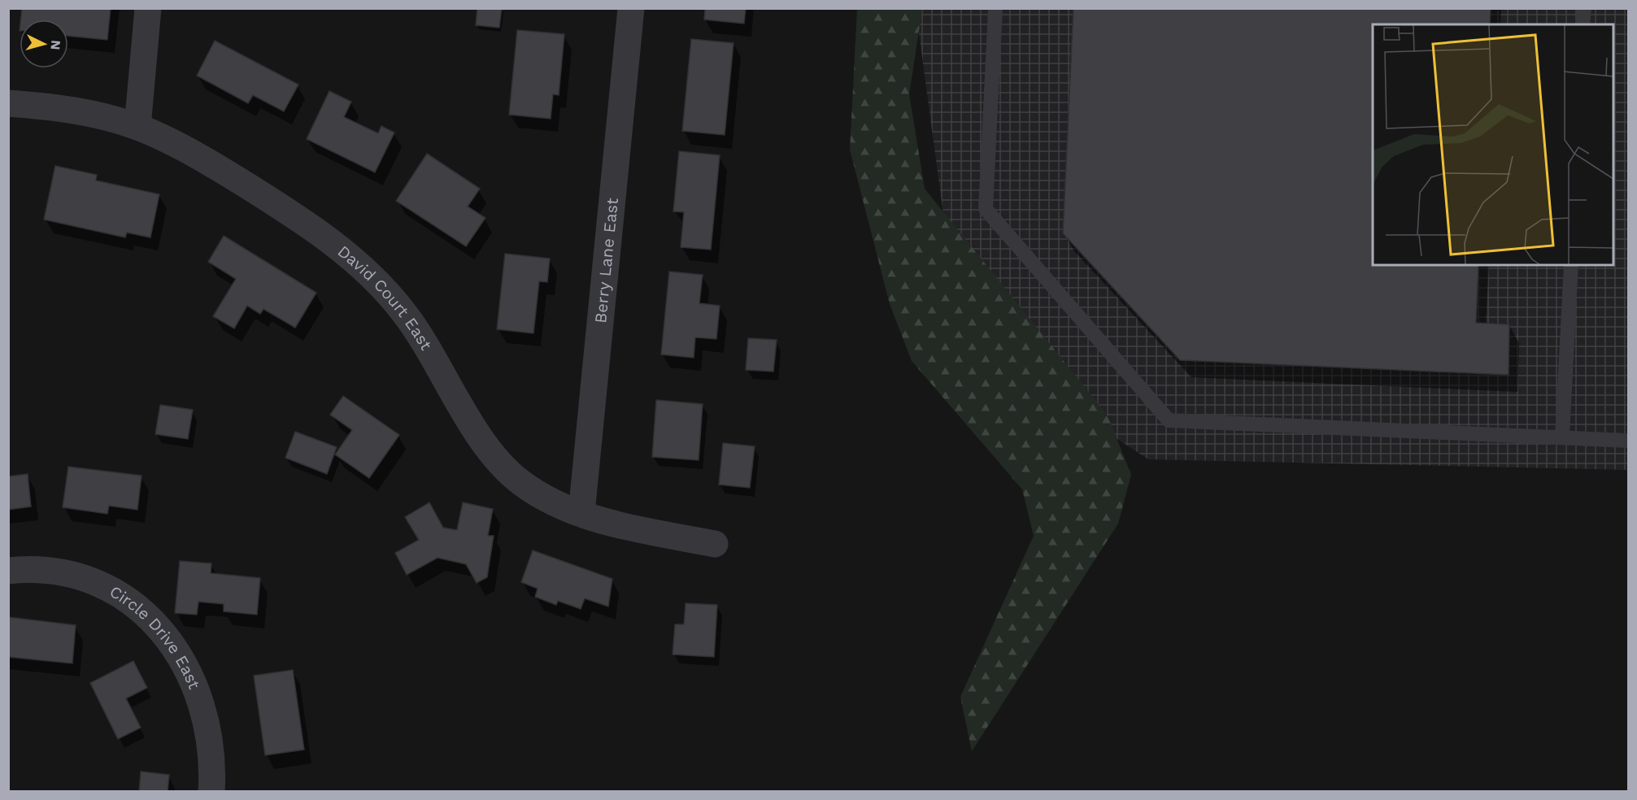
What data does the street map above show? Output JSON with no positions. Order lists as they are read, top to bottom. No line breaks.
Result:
{"streets":{"street":["Berry Lane East","David Court East","Circle Drive East"]},"crossings":[["Berry Lane East","David Court East"]],"north":"right"}
